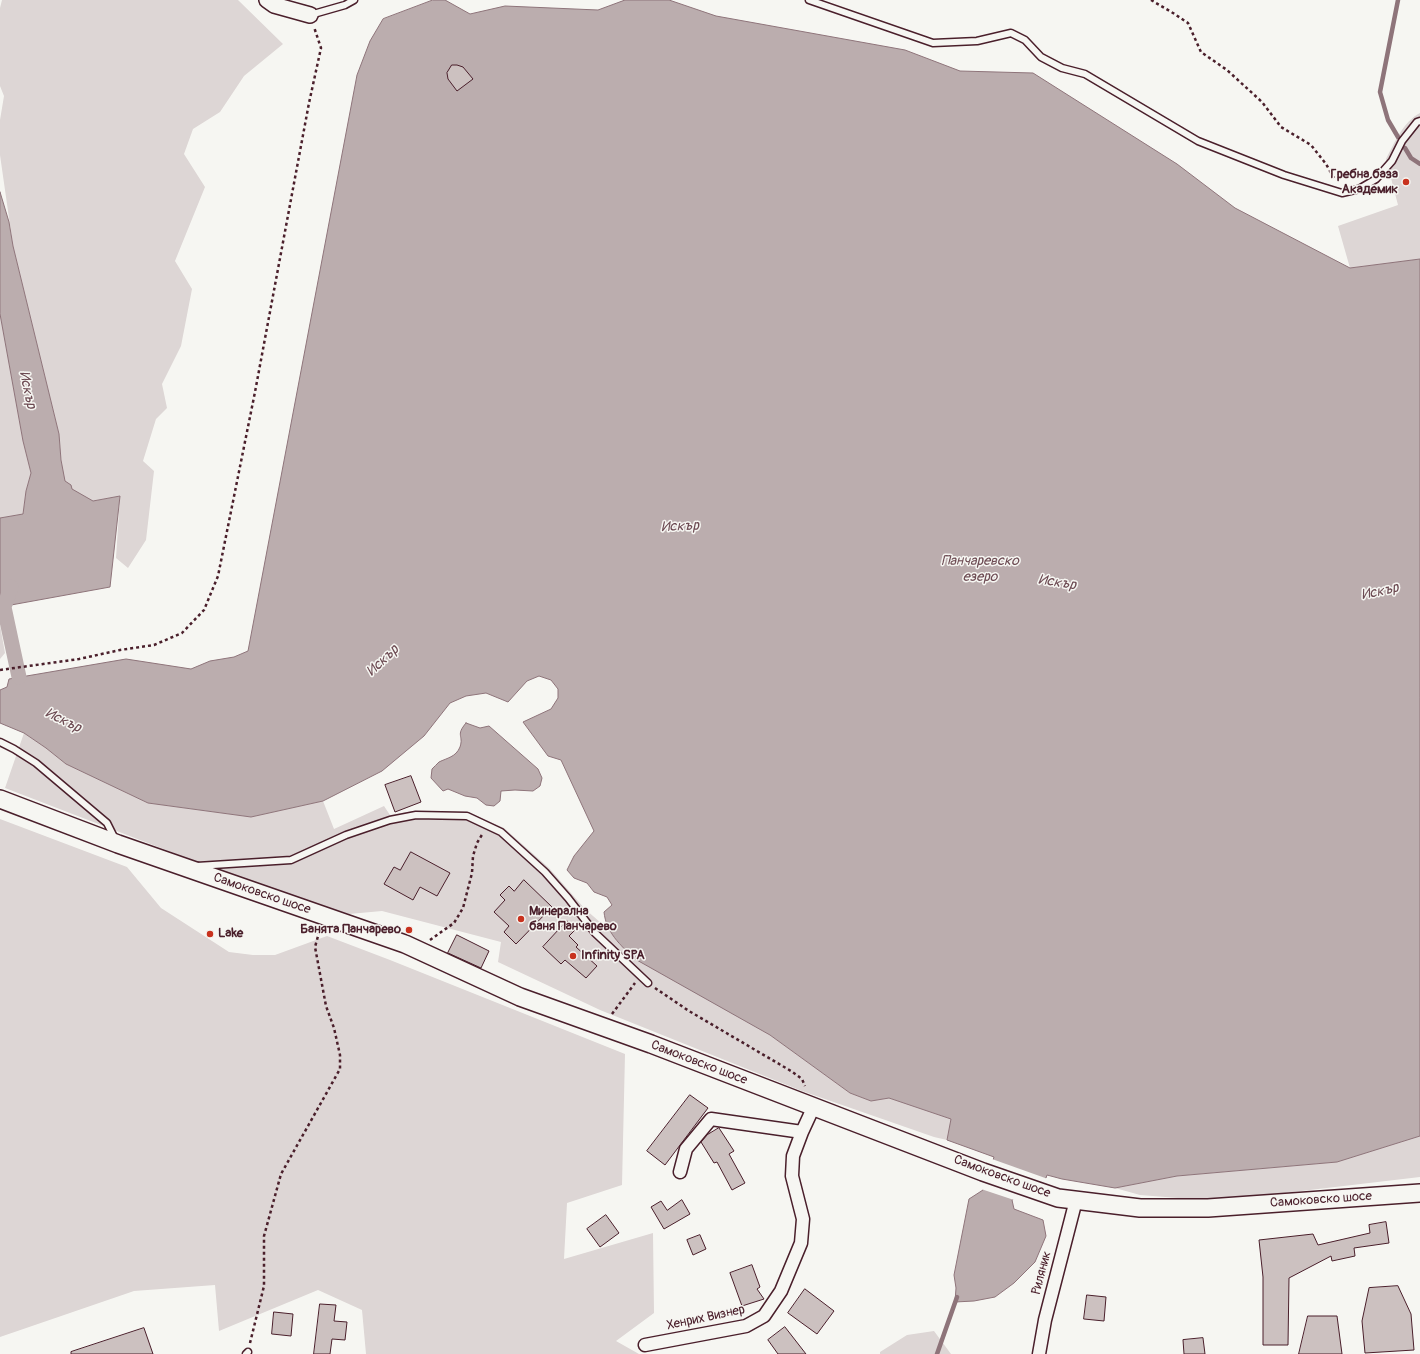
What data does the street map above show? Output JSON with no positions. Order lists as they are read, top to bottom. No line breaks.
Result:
{"streets":{"main road":["Самоковско шосе"],"street":["Риляник","Хенрих Визнер"]},"crossings":[["Самоковско шосе","Риляник"],["Самоковско шосе","Хенрих Визнер"]],"water":["Искър","Панчаревско езеро"],"places":["Гребна база Академик","Минерална баня Панчарево","Банята Панчарево","Lake","Infinity SPA"]}
